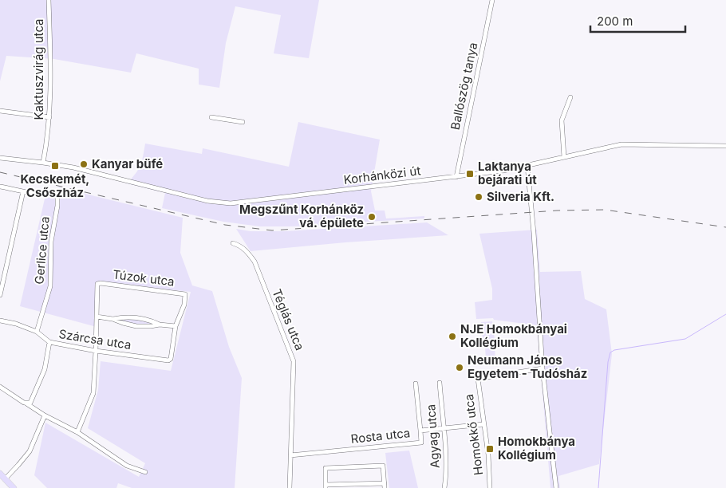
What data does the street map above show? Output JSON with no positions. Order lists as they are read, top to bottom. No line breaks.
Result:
{"streets":{"street":["Kaktuszvirág utca","Ballószög tanya","Korhánközi út","Gerlice utca","Túzok utca","Téglás utca","Szárcsa utca","Homokkő utca","Rosta utca","Agyag utca"]},"crossings":[["Kaktuszvirág utca","Korhánközi út"],["Ballószög tanya","Korhánközi út"],["Gerlice utca","Szárcsa utca"],["Túzok utca","Szárcsa utca"],["Téglás utca","Rosta utca"],["Homokkő utca","Rosta utca"],["Rosta utca","Agyag utca"]],"places":{"other":["Kanyar büfé","Silveria Kft.","Megszűnt Korhánköz vá. épülete","NJE Homokbányai Kollégium","Neumann János Egyetem - Tudósház"],"transit":["Kecskemét, Csőszház","Laktanya bejárati út","Homokbánya Kollégium"]},"scale_bar":"200 m"}
